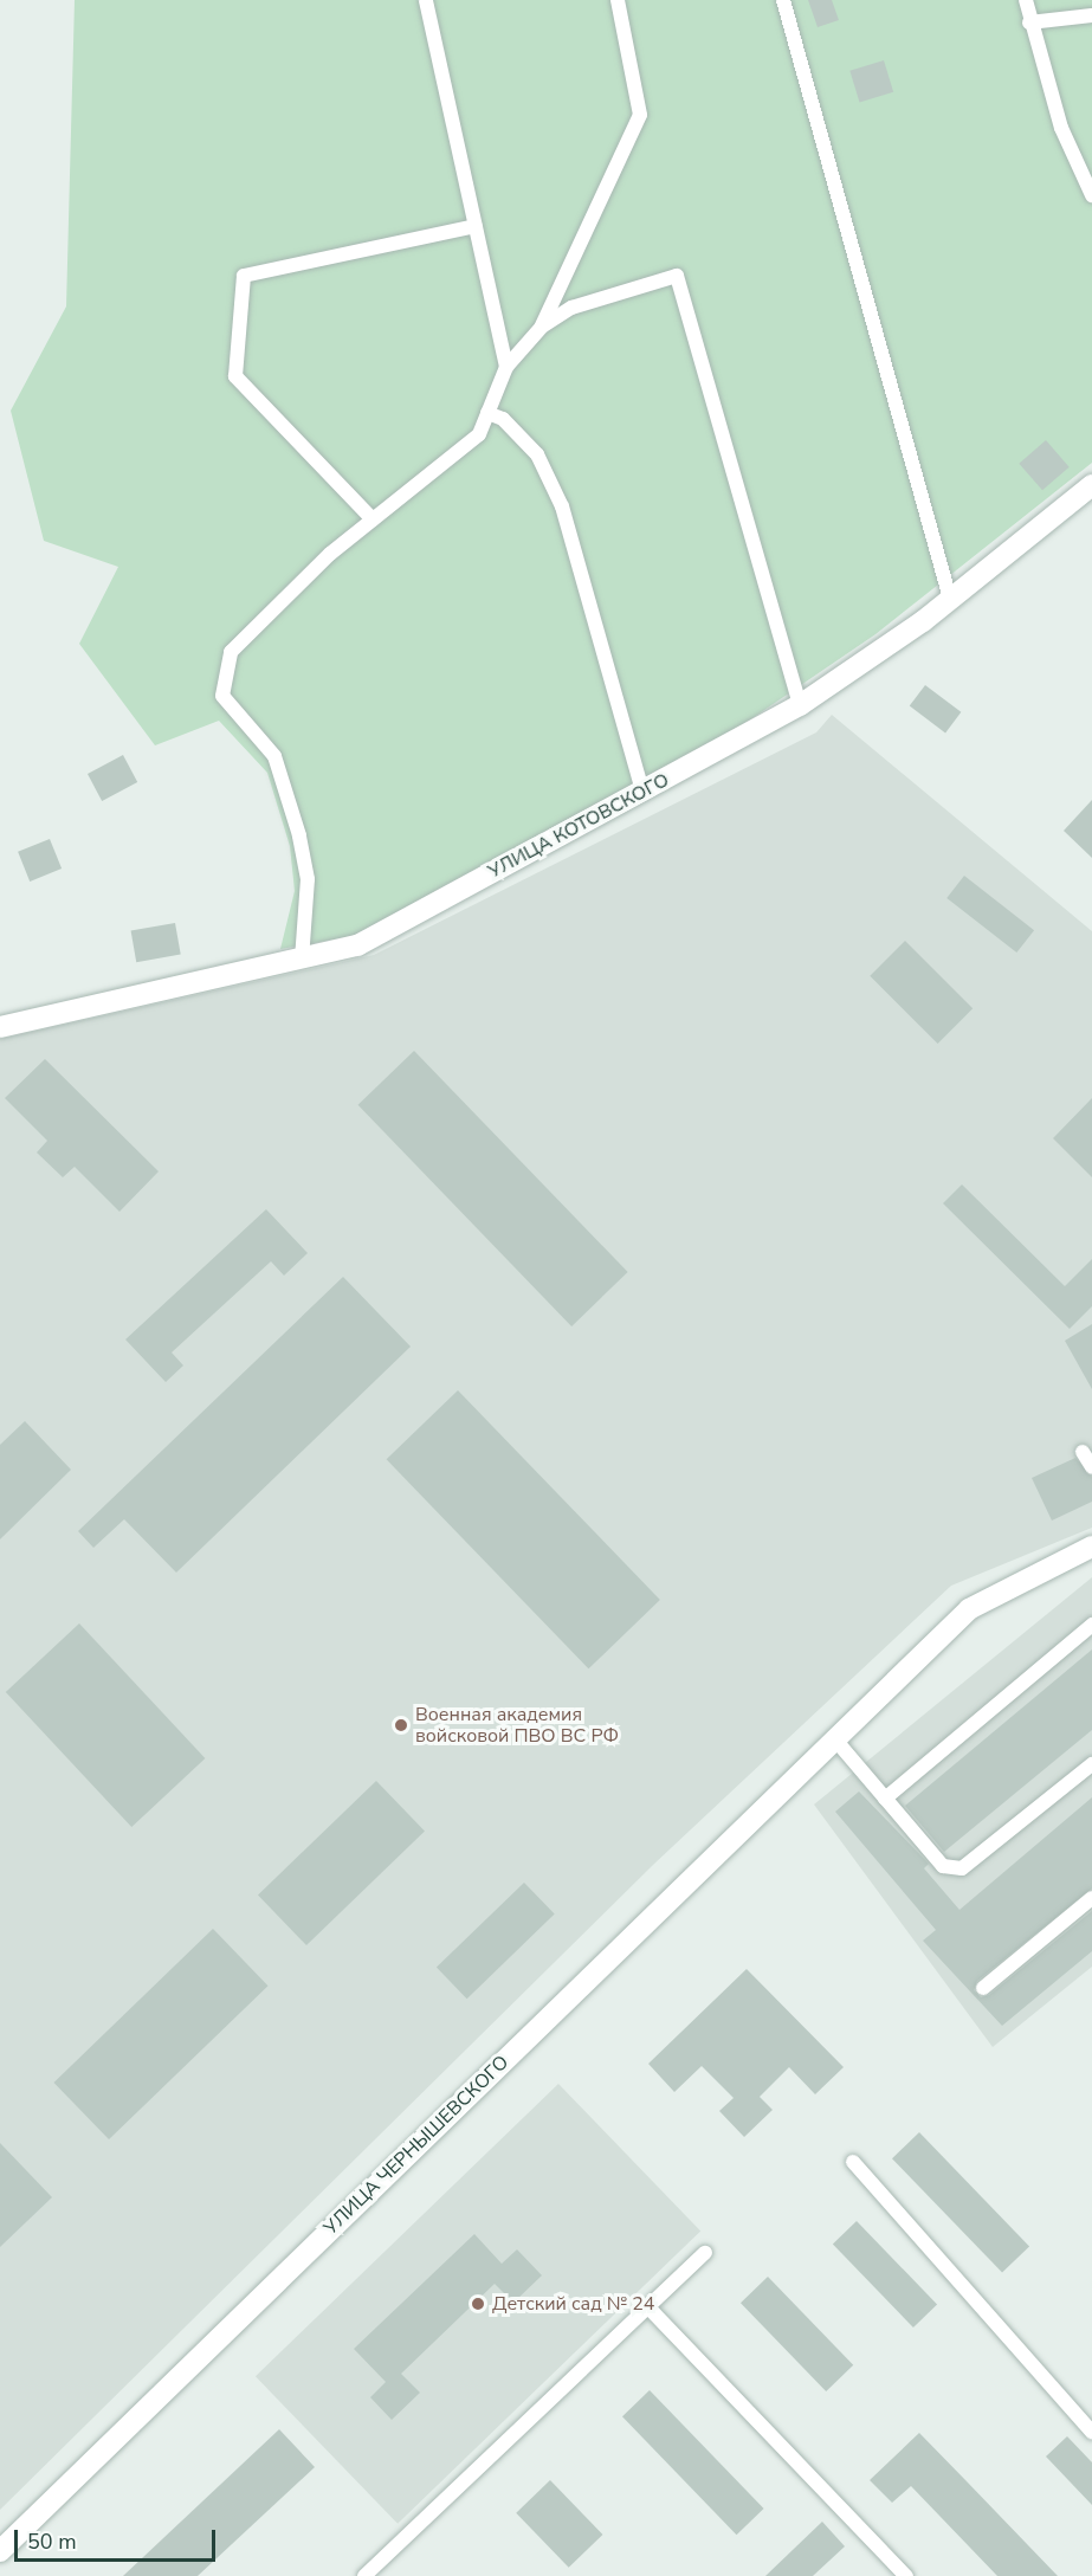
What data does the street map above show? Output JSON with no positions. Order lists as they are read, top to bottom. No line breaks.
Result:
{"streets":{"street":["УЛИЦА КОТОВСКОГО","УЛИЦА ЧЕРНЫШЕВСКОГО"]},"places":["Военная академия войсковой ПВО ВС РФ","Детский сад № 24"],"scale_bar":"50 m"}
